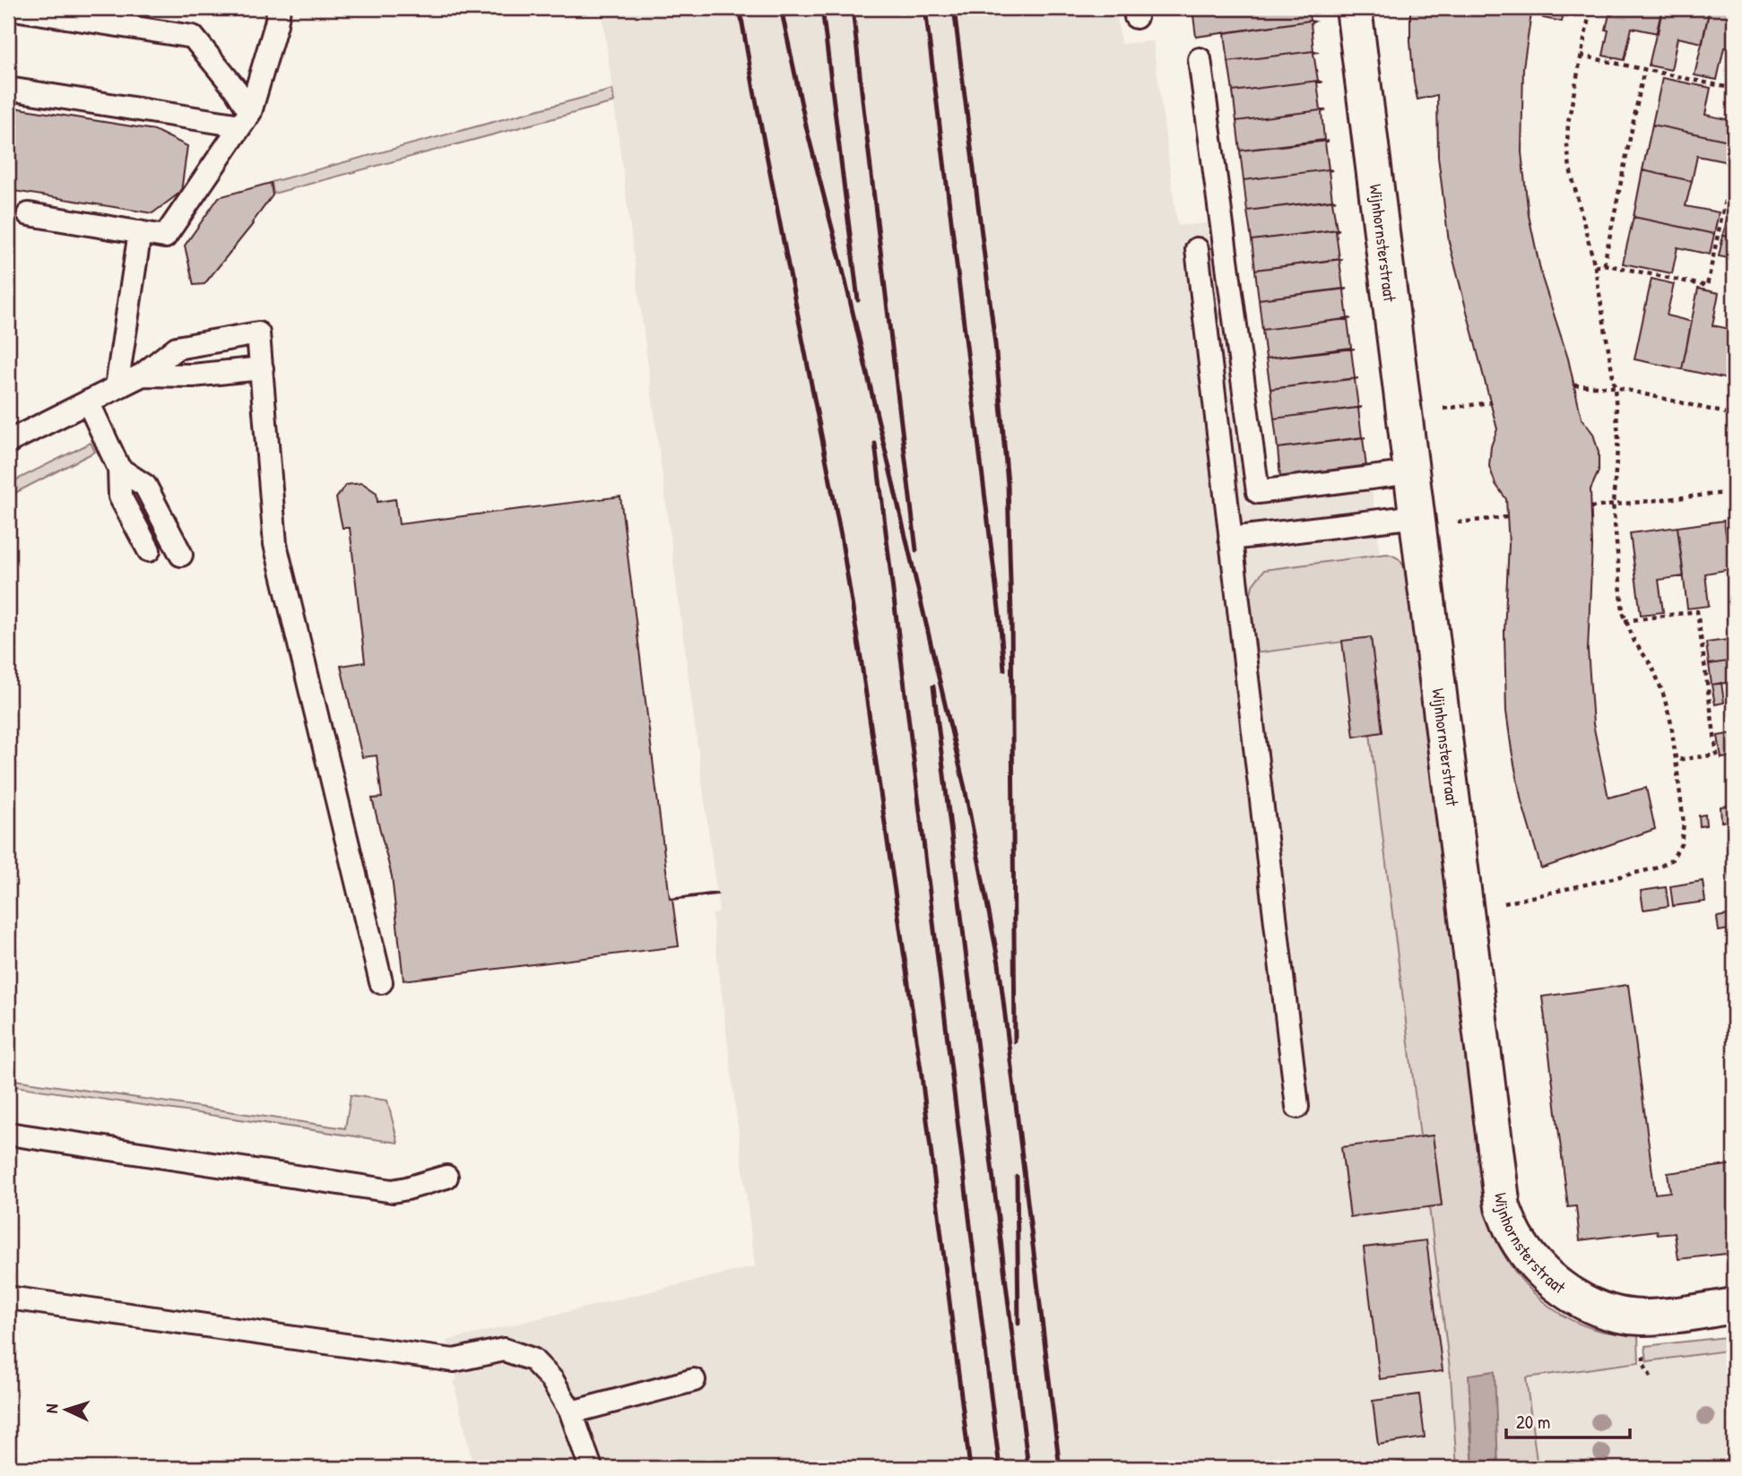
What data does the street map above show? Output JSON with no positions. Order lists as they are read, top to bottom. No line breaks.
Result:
{"streets":{"street":["Wijnhornsterstraat"]},"scale_bar":"20 m","north":"left"}
